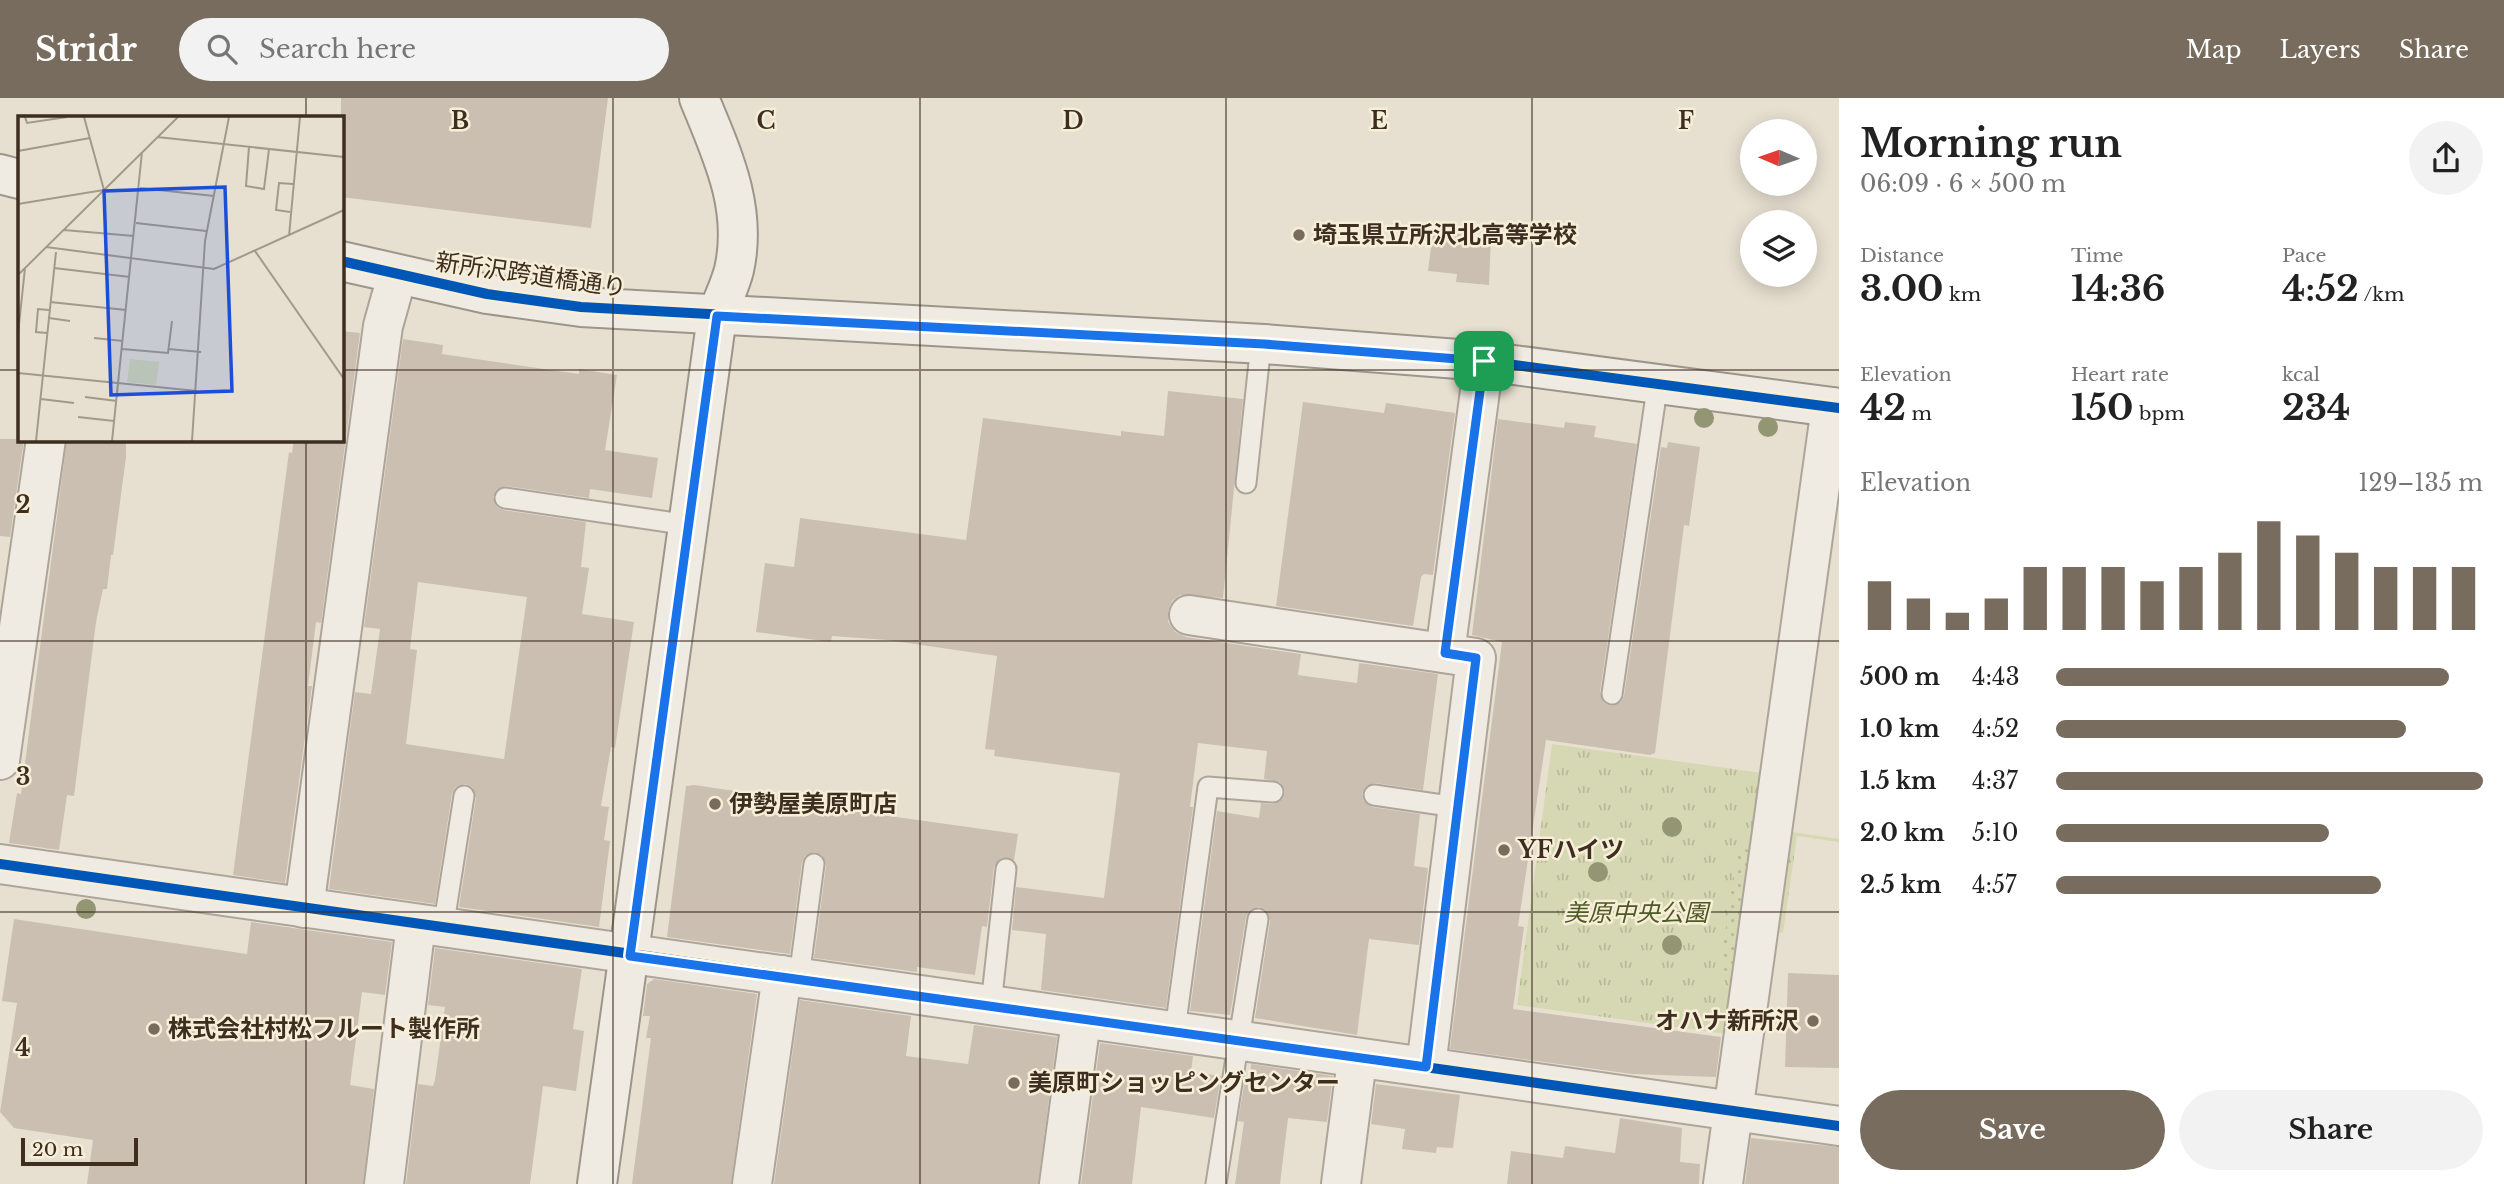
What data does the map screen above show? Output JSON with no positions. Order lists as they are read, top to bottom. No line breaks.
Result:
{"streets":{"street":["新所沢跨道橋通り"]},"parks":["美原中央公園"],"places":["埼玉県立所沢北高等学校","伊勢屋美原町店","YFハイツ","オハナ新所沢","株式会社村松フルート製作所","美原町ショッピングセンター"],"scale_bar":"20 m","north":"left","page":{"header":"Stridr","search":"Search here","nav":["Map","Layers","Share"],"heading":["Morning run","06:09 · 6 × 500 m"],"stats":[["Distance","3.00 km"],["Time","14:36"],["Pace","4:52 /km"],["Elevation","42 m"],["Heart rate","150 bpm"],["kcal","234"]],"chart":["Elevation","129–135 m"],"list":[{"name":"500 m","note":"4:43"},{"name":"1.0 km","note":"4:52"},{"name":"1.5 km","note":"4:37"},{"name":"2.0 km","note":"5:10"},{"name":"2.5 km","note":"4:57"}],"buttons":["Save","Share"],"scale":"20 m"},"grid":{"columns":["B","C","D","E","F"],"rows":["2","3","4"]}}
